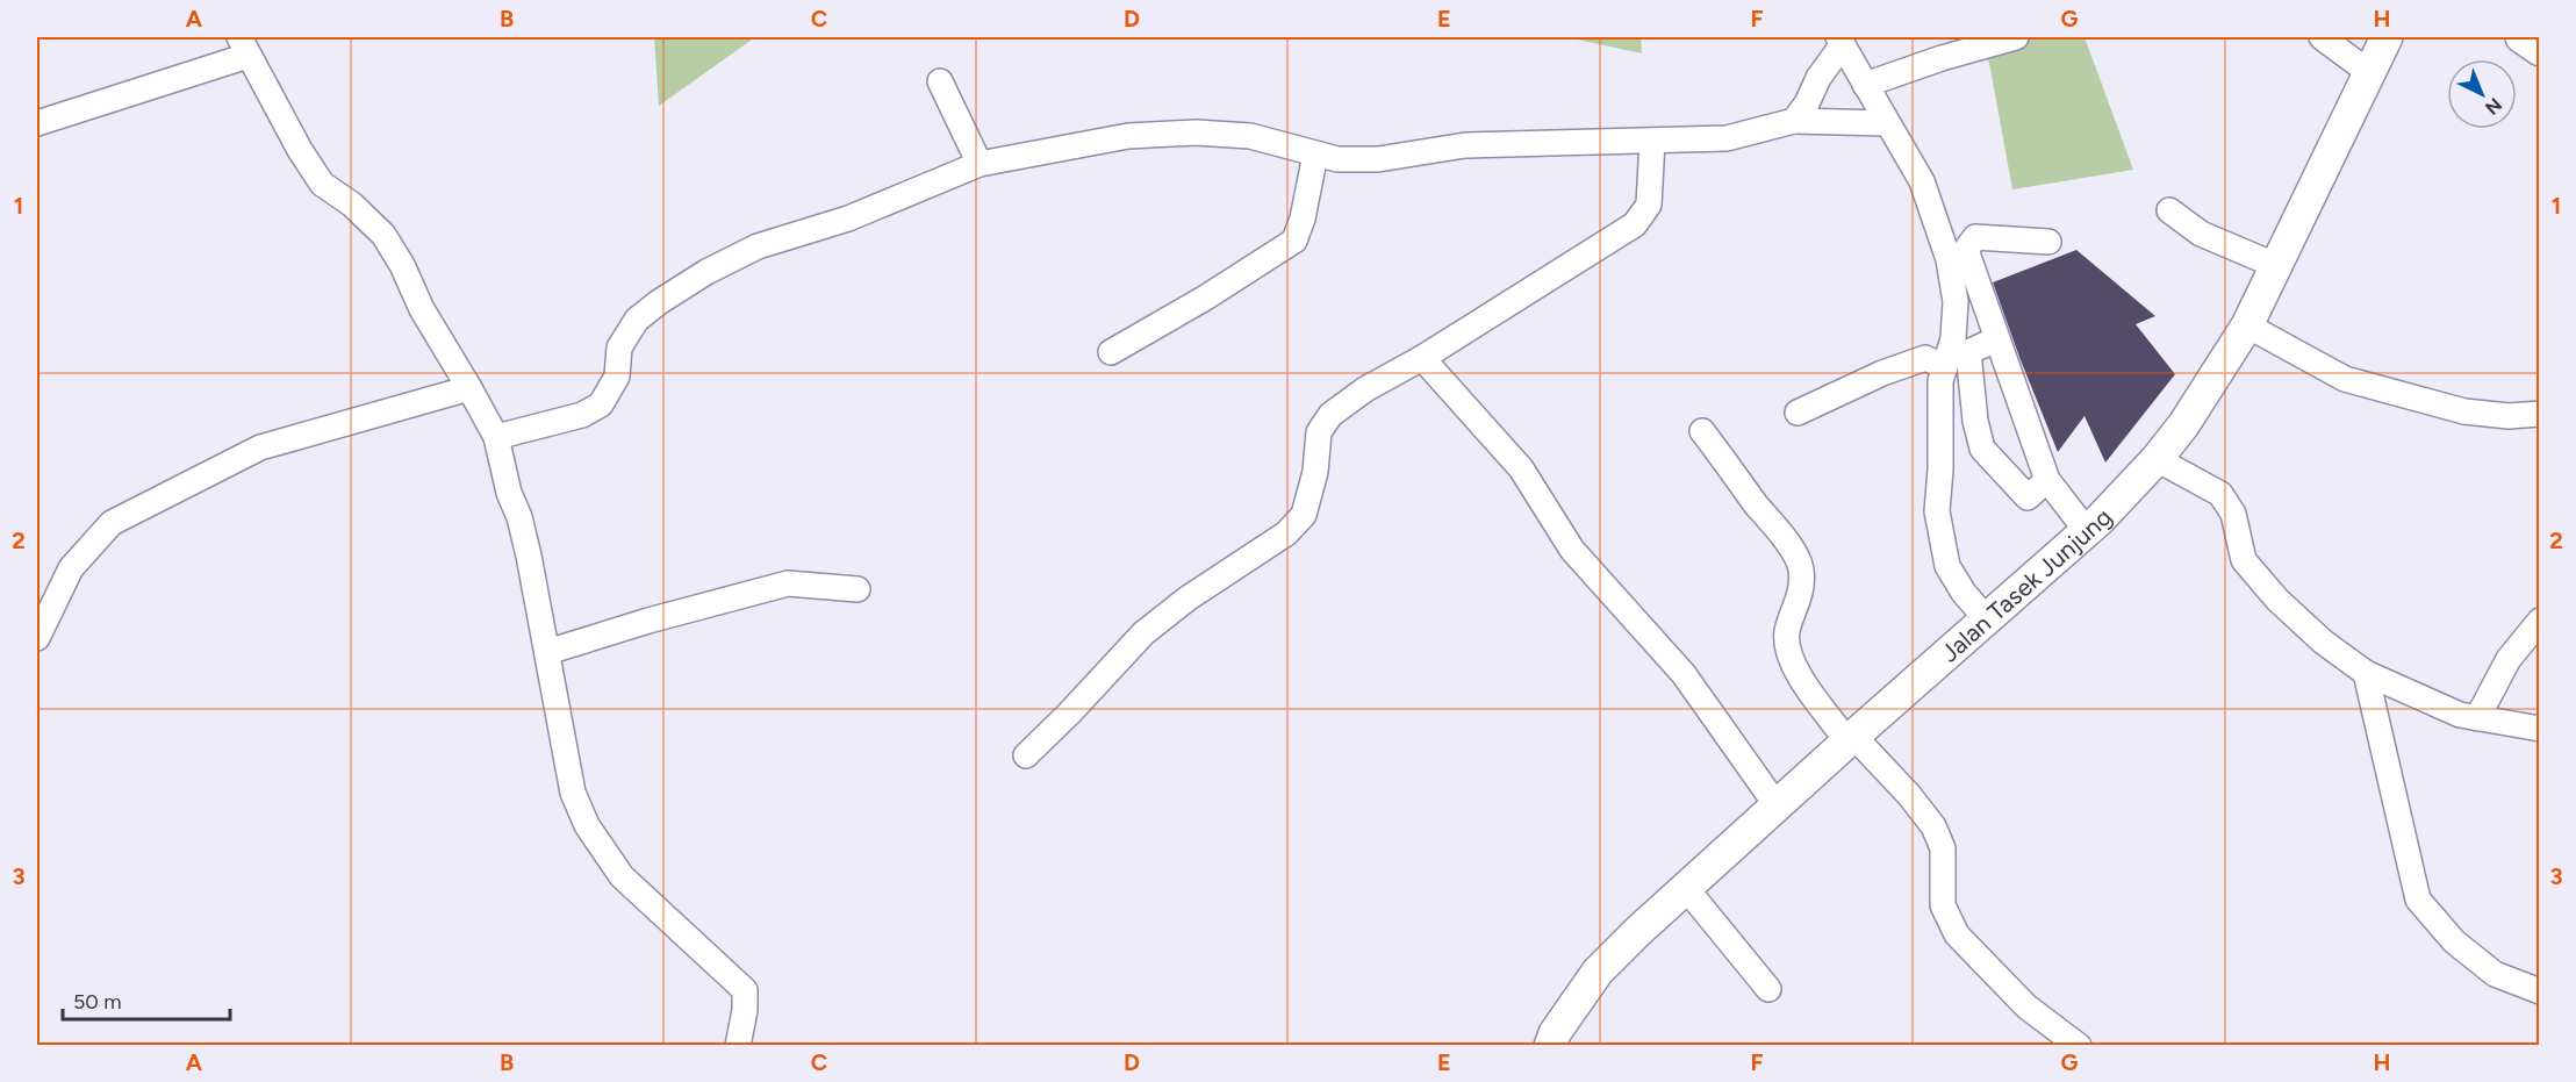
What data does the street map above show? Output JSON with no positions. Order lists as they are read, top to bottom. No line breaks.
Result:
{"streets":{"main road":["Jalan Tasek Junjung"]},"scale_bar":"50 m","north":"bottom right","grid":{"columns":["A","B","C","D","E","F","G","H"],"rows":["1","2","3"]}}
